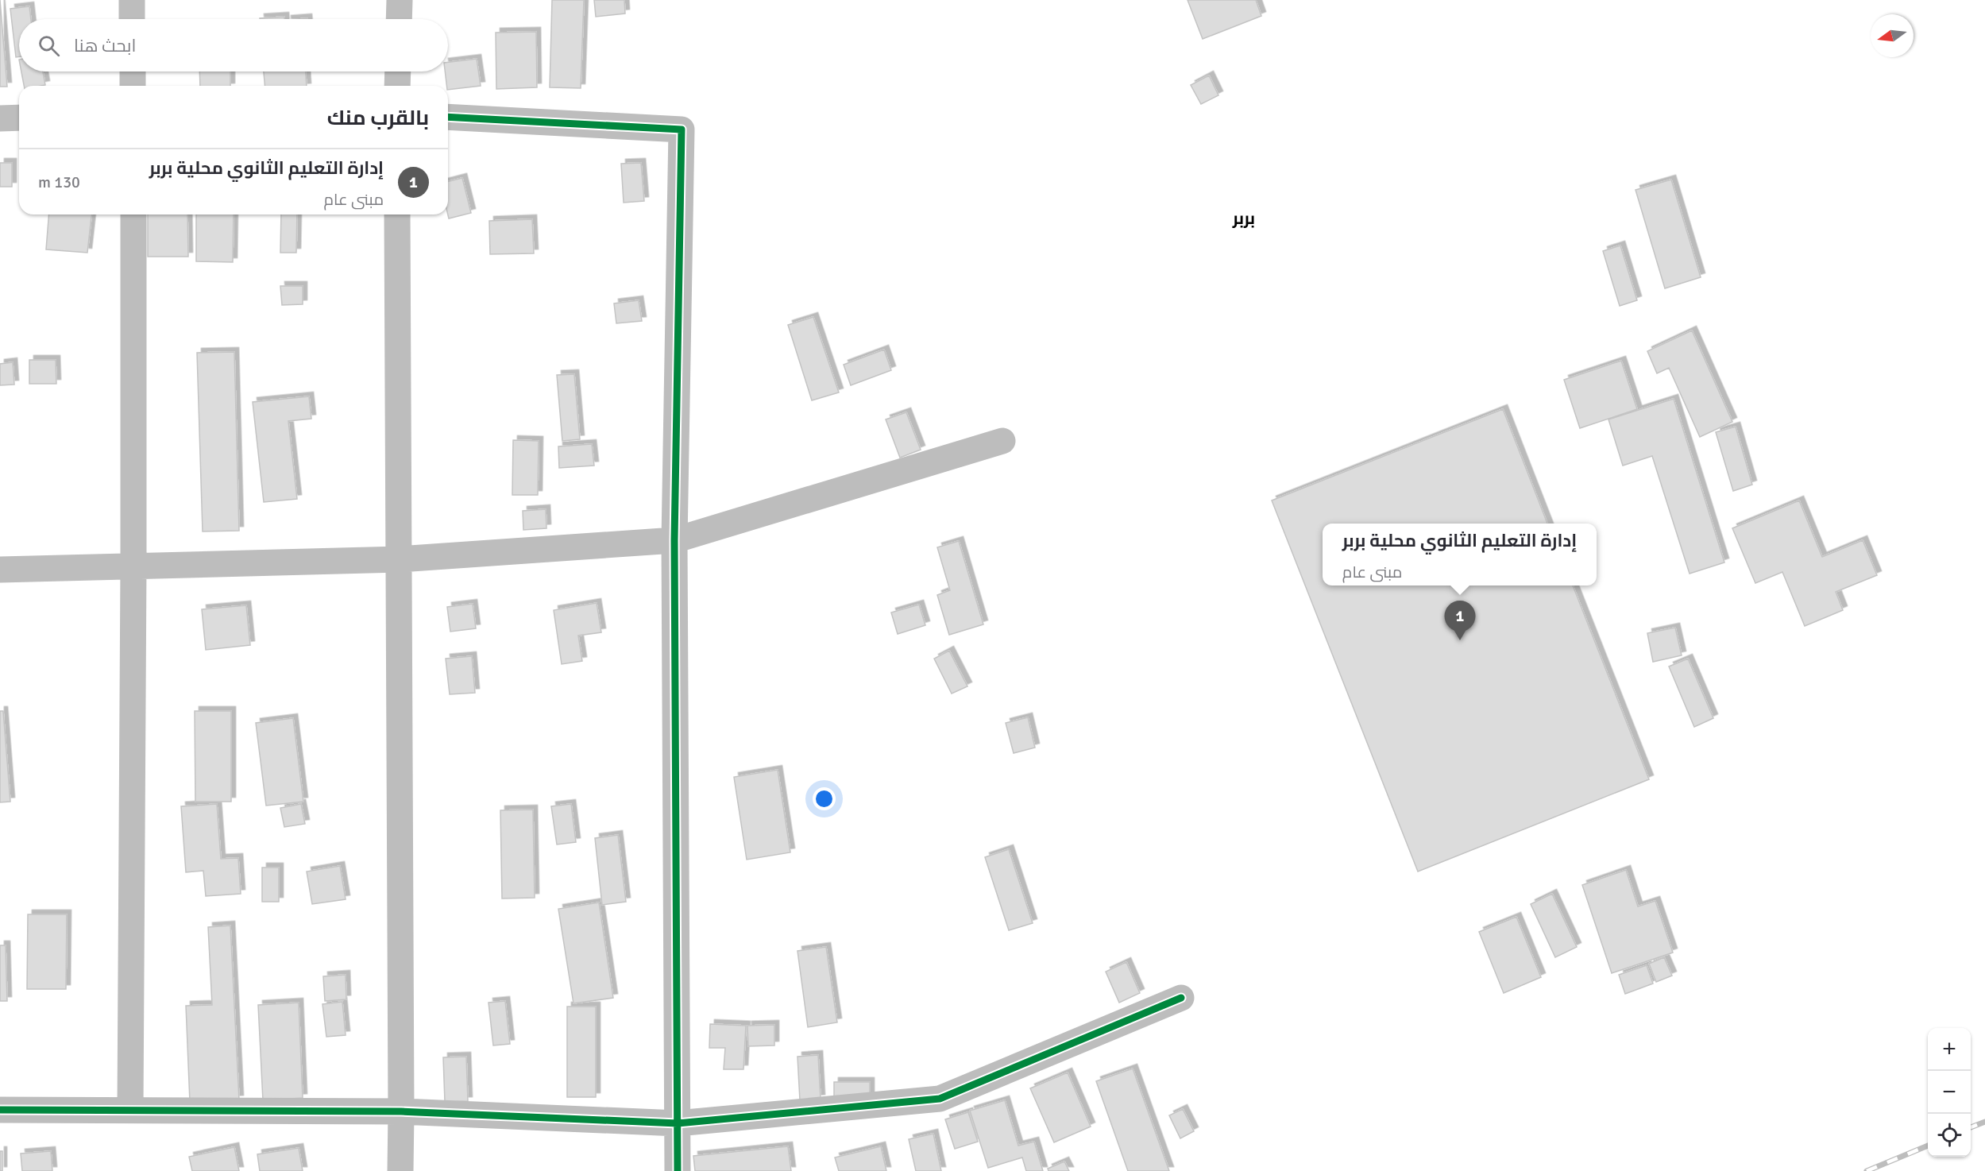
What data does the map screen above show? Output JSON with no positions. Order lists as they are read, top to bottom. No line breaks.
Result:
{"districts":["بربر"],"north":"left","page":{"search":"ابحث هنا","heading":"بالقرب منك","list":[{"mark":"1","name":"إدارة التعليم الثانوي محلية بربر","note":"مبنى عام","value":"130 m"}],"popup":["إدارة التعليم الثانوي محلية بربر","مبنى عام"],"pins":"1","map_buttons":["+","−"]}}
